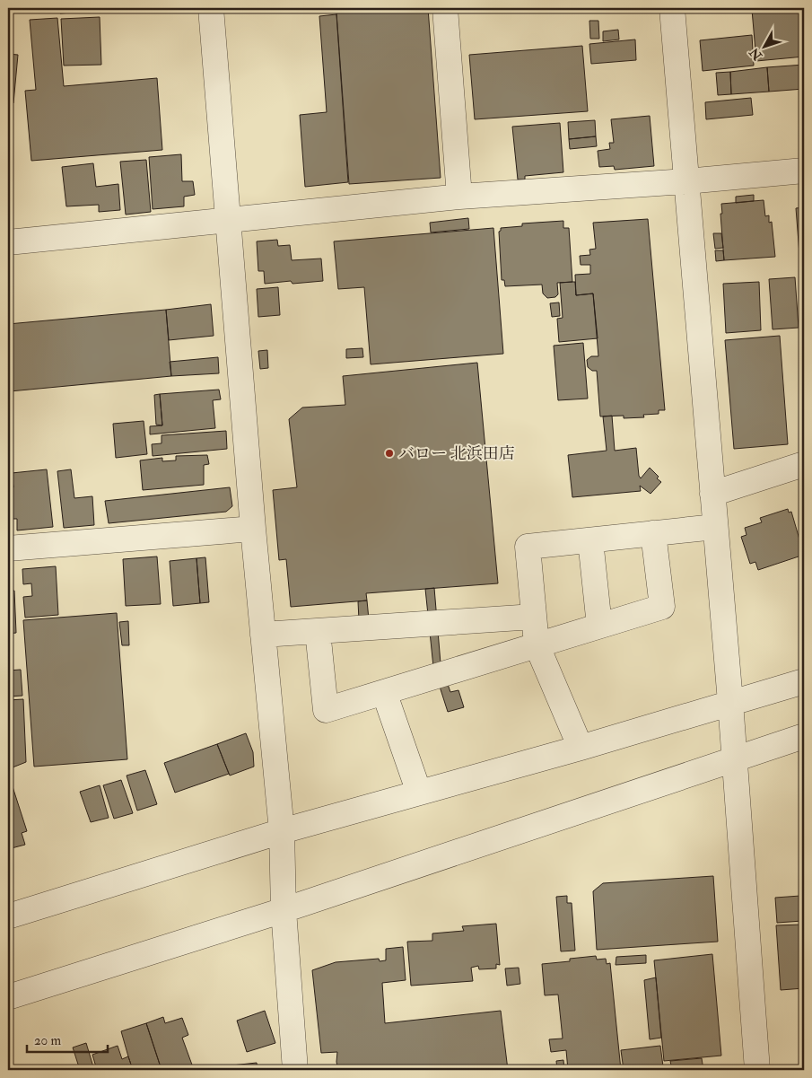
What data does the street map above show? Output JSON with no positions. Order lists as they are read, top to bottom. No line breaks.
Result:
{"places":["バロー 北浜田店"],"scale_bar":"20 m","north":"bottom left"}
